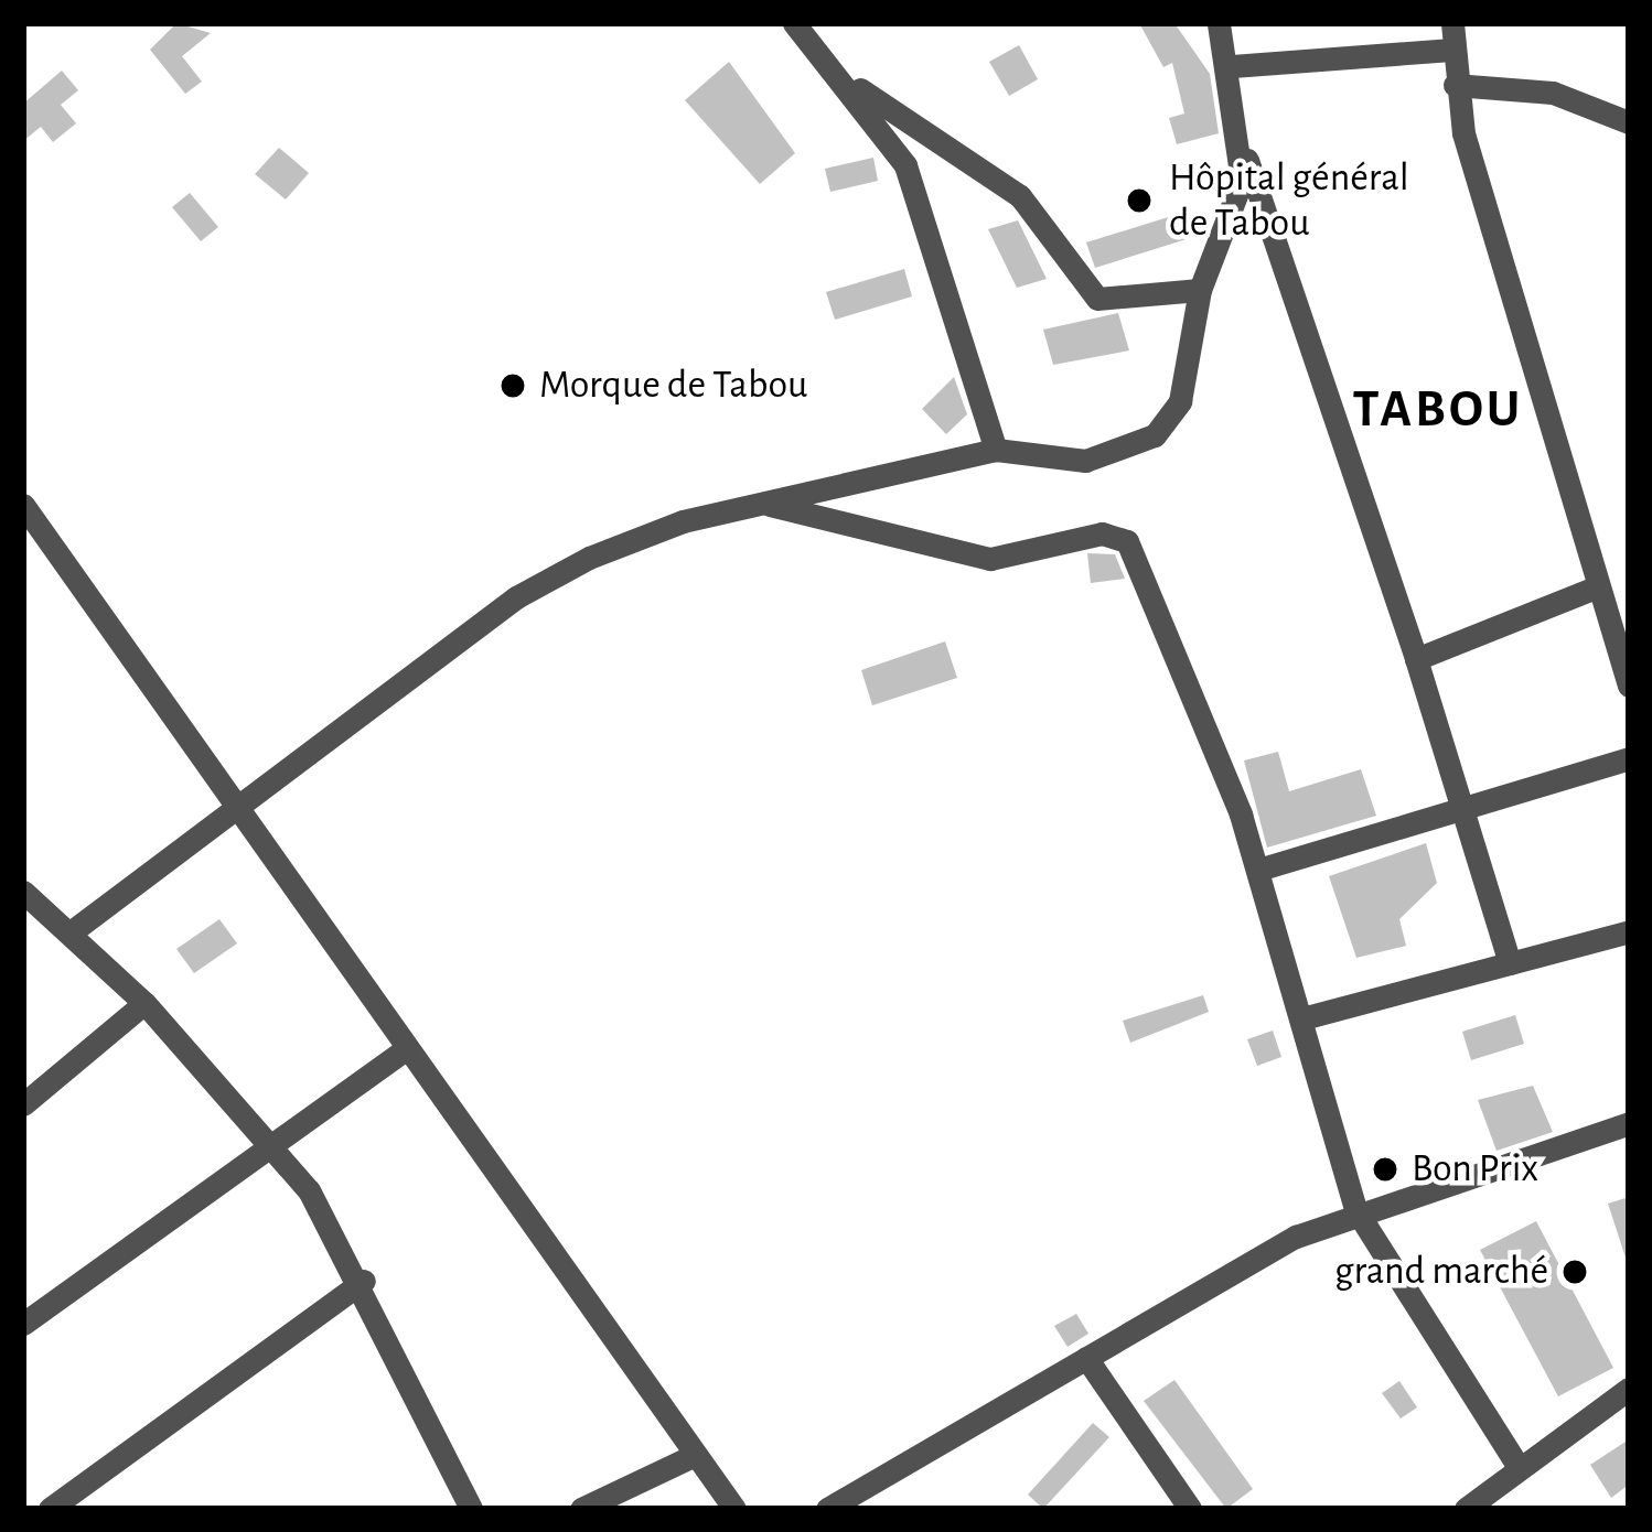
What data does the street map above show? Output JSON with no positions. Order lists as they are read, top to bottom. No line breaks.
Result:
{"districts":["TABOU"],"places":["Hôpital général de Tabou","Morque de Tabou","Bon Prix","grand marché"]}
